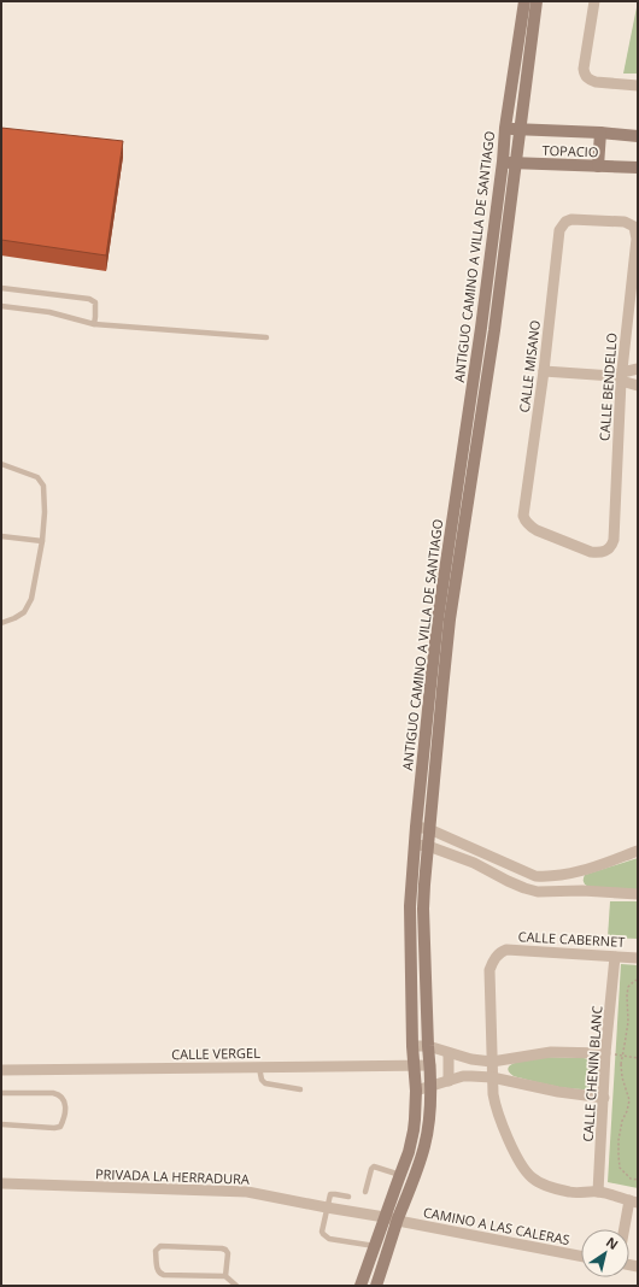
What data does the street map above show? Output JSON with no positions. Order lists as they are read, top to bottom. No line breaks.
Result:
{"streets":{"street":["TOPACIO","ANTIGUO CAMINO A VILLA DE SANTIAGO","CALLE MISANO","CALLE BENDELLO","CALLE CABERNET","CALLE VERGEL","CALLE CHENIN BLANC","PRIVADA LA HERRADURA","CAMINO A LAS CALERAS"]},"crossings":[["TOPACIO","ANTIGUO CAMINO A VILLA DE SANTIAGO"],["ANTIGUO CAMINO A VILLA DE SANTIAGO","CALLE VERGEL"],["ANTIGUO CAMINO A VILLA DE SANTIAGO","PRIVADA LA HERRADURA"],["CALLE MISANO","CALLE BENDELLO"],["CALLE CABERNET","CALLE CHENIN BLANC"],["PRIVADA LA HERRADURA","CAMINO A LAS CALERAS"]],"north":"top right"}
